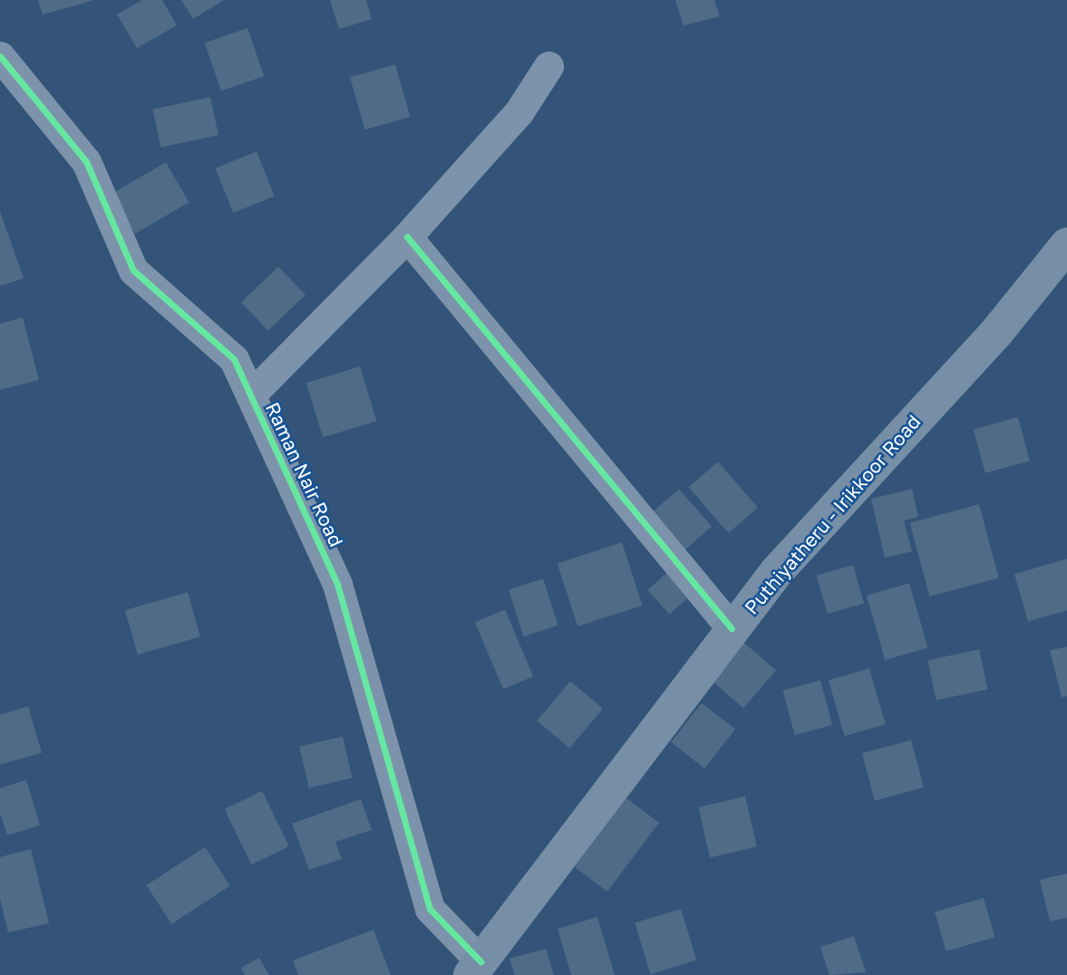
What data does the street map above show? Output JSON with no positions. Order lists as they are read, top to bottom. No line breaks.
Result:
{"streets":{"main road":["Puthiyatheru - Irikkoor Road"],"street":["Raman Nair Road"]},"crossings":[["Raman Nair Road","Puthiyatheru - Irikkoor Road"]]}
